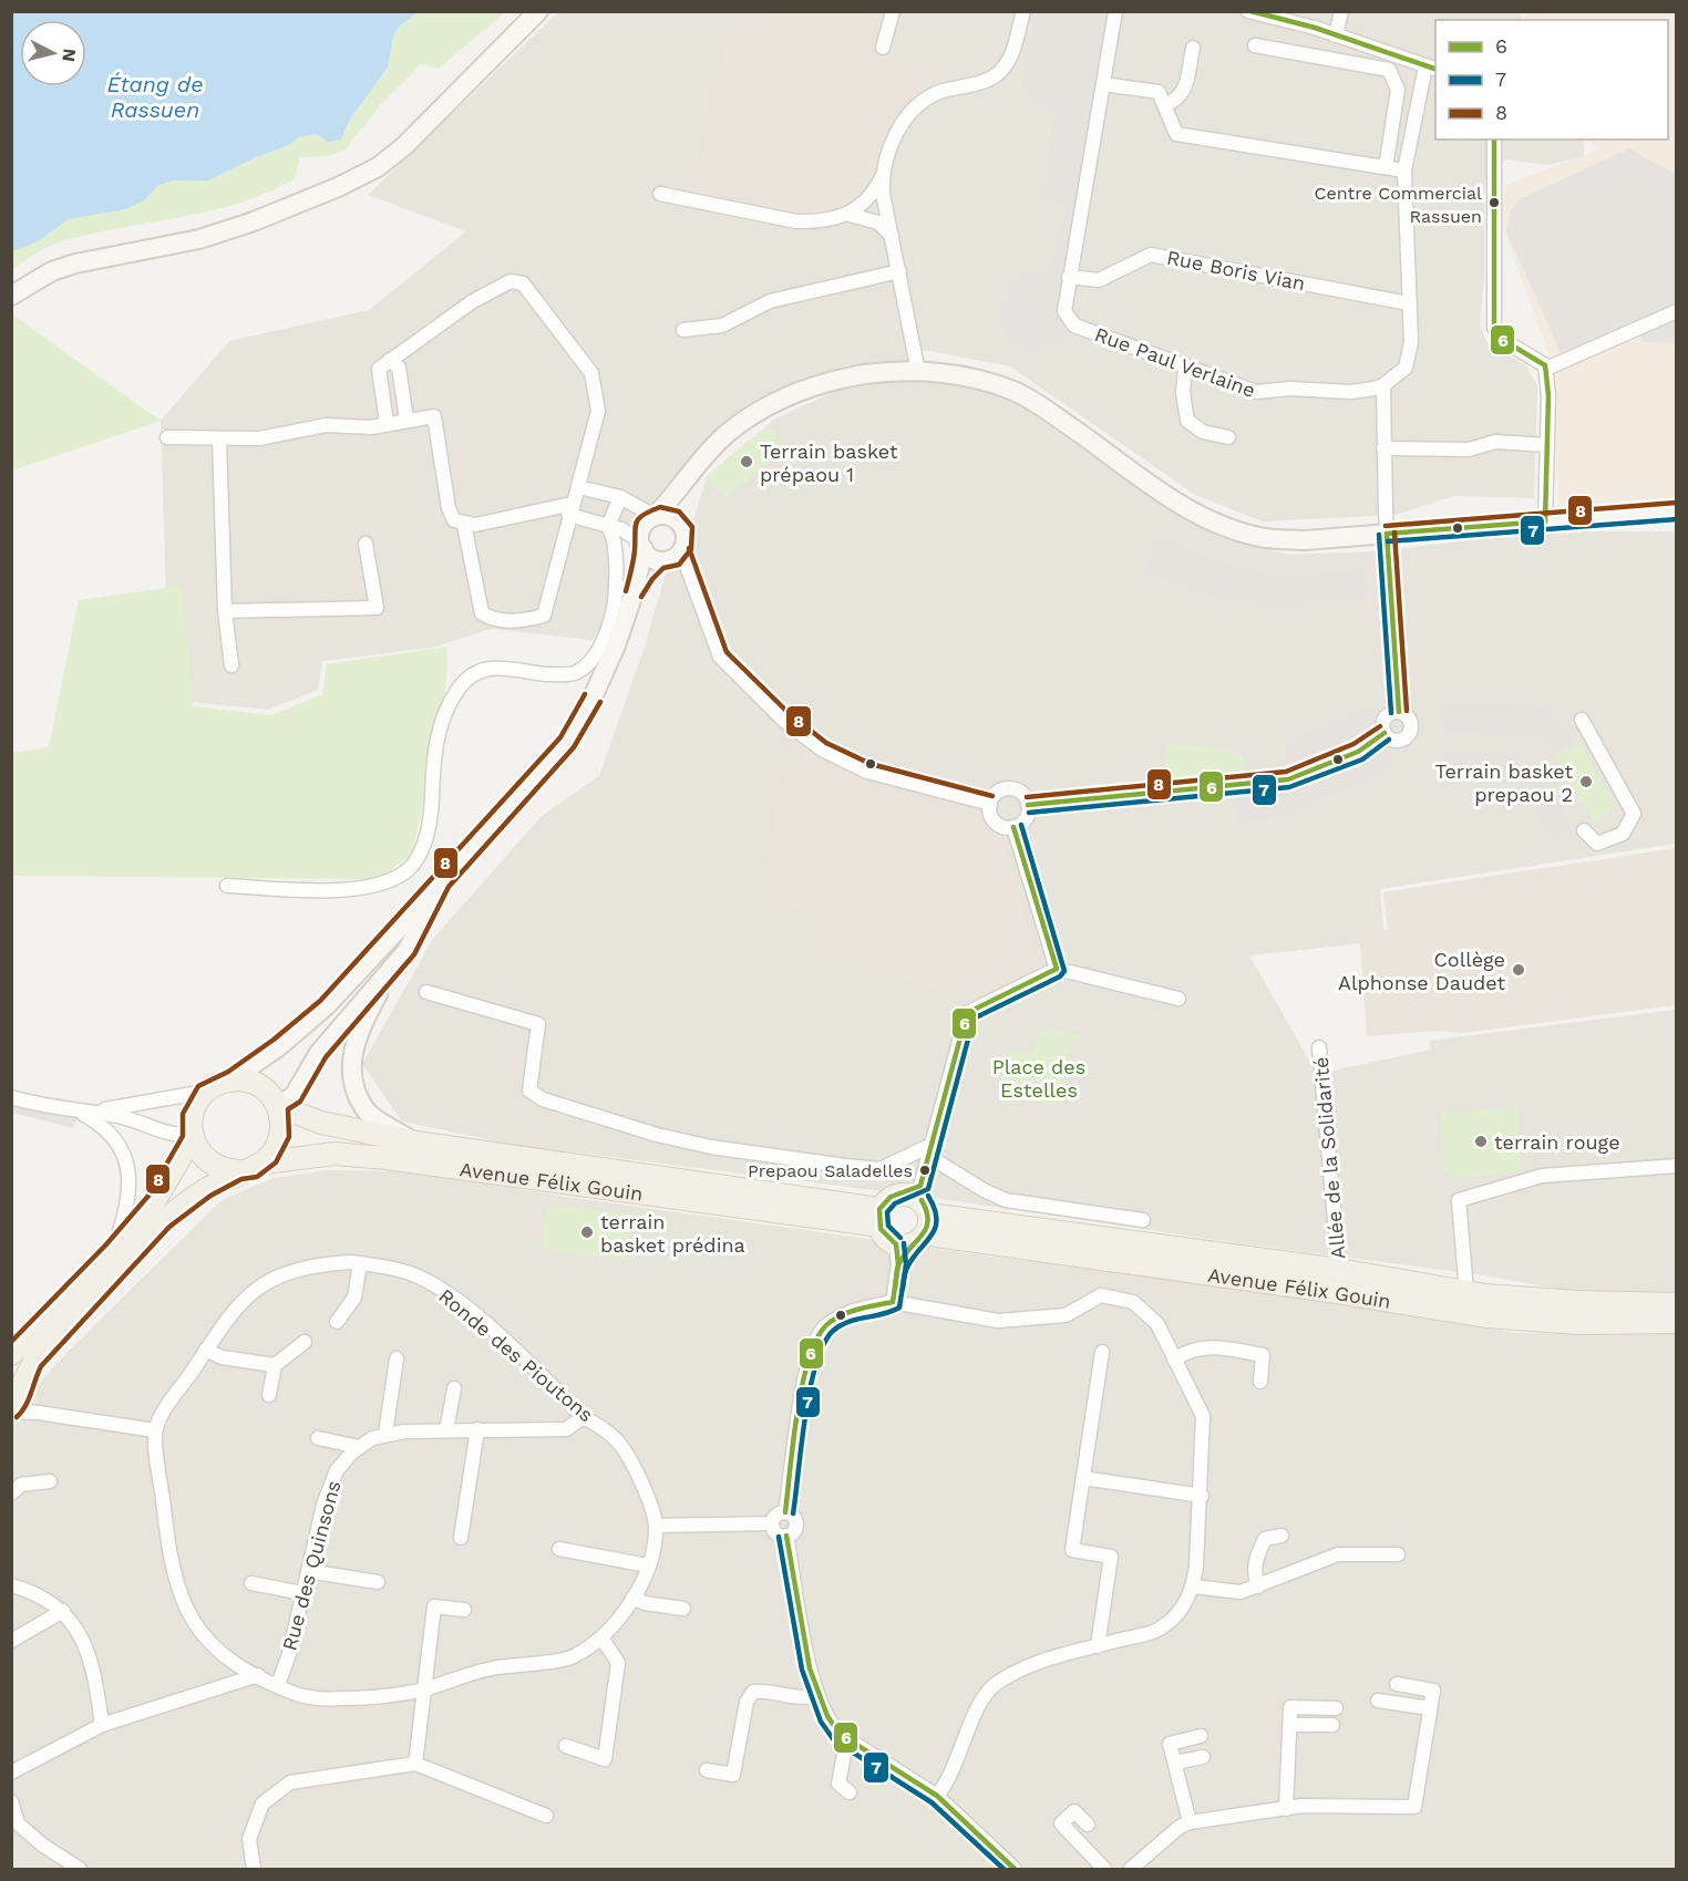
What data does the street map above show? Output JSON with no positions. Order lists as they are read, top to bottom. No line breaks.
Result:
{"streets":{"main road":["Avenue Félix Gouin"],"street":["Rue Boris Vian","Rue Paul Verlaine","Allée de la Solidarité","Ronde des Pioutons","Rue des Quinsons"]},"crossings":[["Rue Boris Vian","Rue Paul Verlaine"],["Allée de la Solidarité","Avenue Félix Gouin"],["Ronde des Pioutons","Rue des Quinsons"]],"water":["Étang de Rassuen"],"parks":["Place des Estelles"],"places":["Centre Commercial Rassuen","Terrain basket prépaou 1","Terrain basket prepaou 2","Collège Alphonse Daudet","terrain rouge","Prepaou Saladelles","terrain basket prédina"],"lines":["transit line 6","transit line 8","transit line 7"],"legend":["6","7","8"],"north":"right"}
